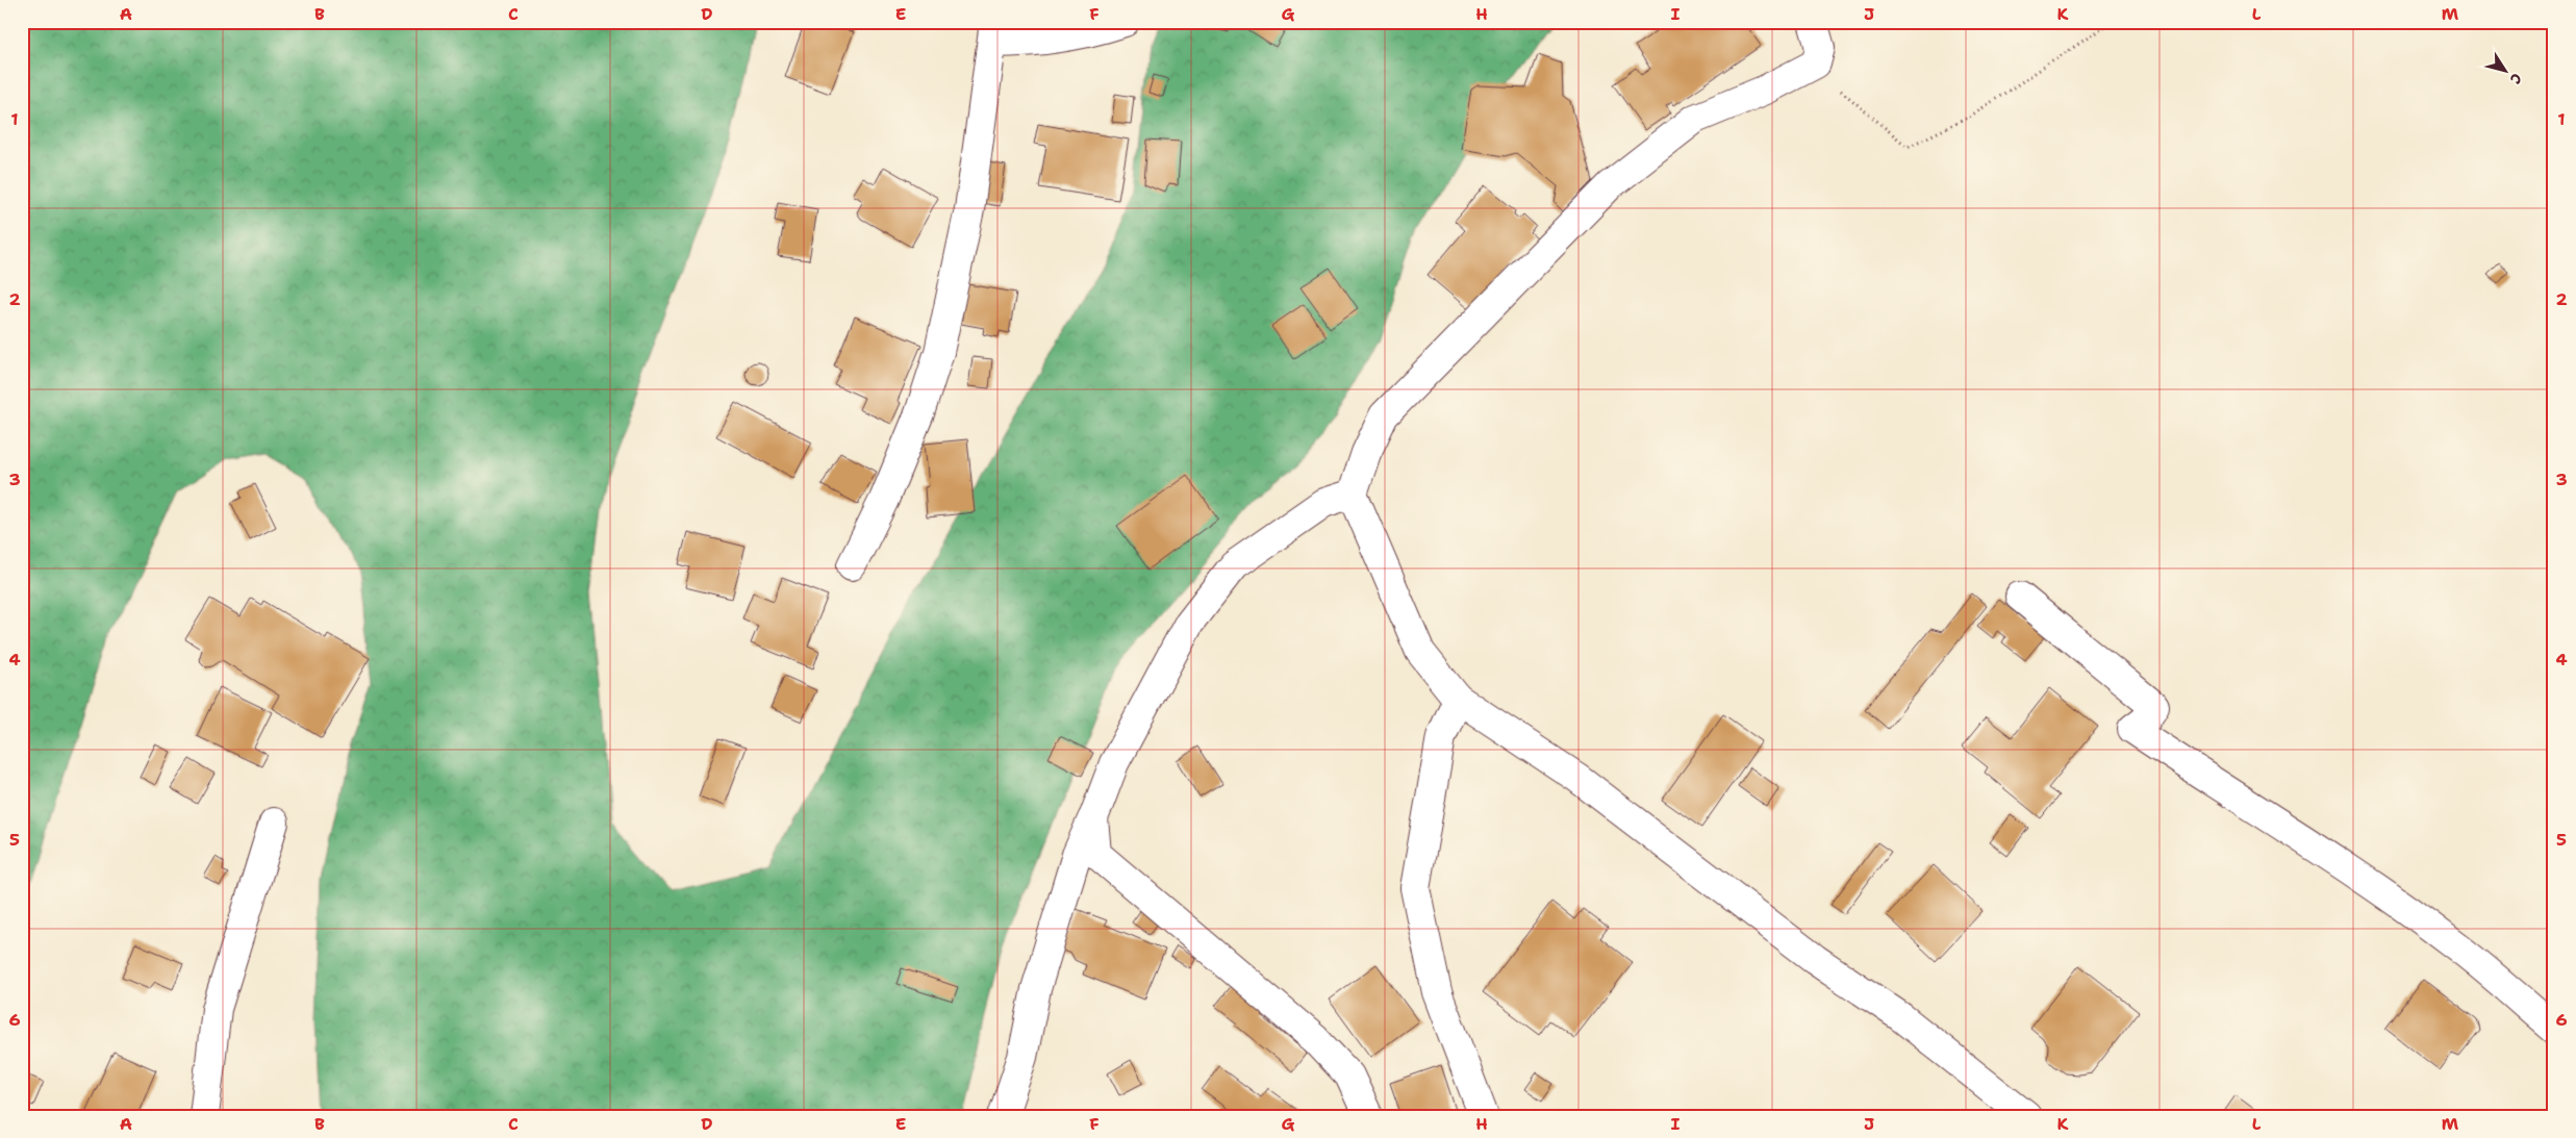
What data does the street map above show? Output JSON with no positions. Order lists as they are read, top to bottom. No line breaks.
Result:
{"north":"bottom right","grid":{"columns":["A","B","C","D","E","F","G","H","I","J","K","L","M"],"rows":["1","2","3","4","5","6"]}}
